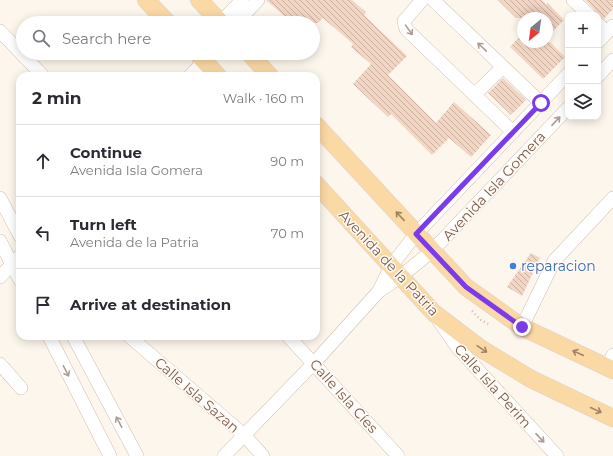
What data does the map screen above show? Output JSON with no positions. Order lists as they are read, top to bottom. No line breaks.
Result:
{"streets":{"main road":["Avenida de la Patria"],"street":["Avenida Isla Gomera","Calle Isla Perim","Calle Isla Sazan","Calle Isla Cíes"]},"crossings":[["Avenida Isla Gomera","Avenida de la Patria"],["Avenida Isla Gomera","Calle Isla Sazan"],["Avenida Isla Gomera","Calle Isla Cíes"],["Avenida de la Patria","Calle Isla Perim"]],"one_way":["Calle Isla Perim"],"places":["reparacion"],"north":"bottom left","page":{"map_buttons":["+","−"],"search":"Search here","heading":["2 min","Walk · 160 m"],"list":[["Continue","Avenida Isla Gomera","90 m"],["Turn left","Avenida de la Patria","70 m"],"Arrive at destination"]}}
